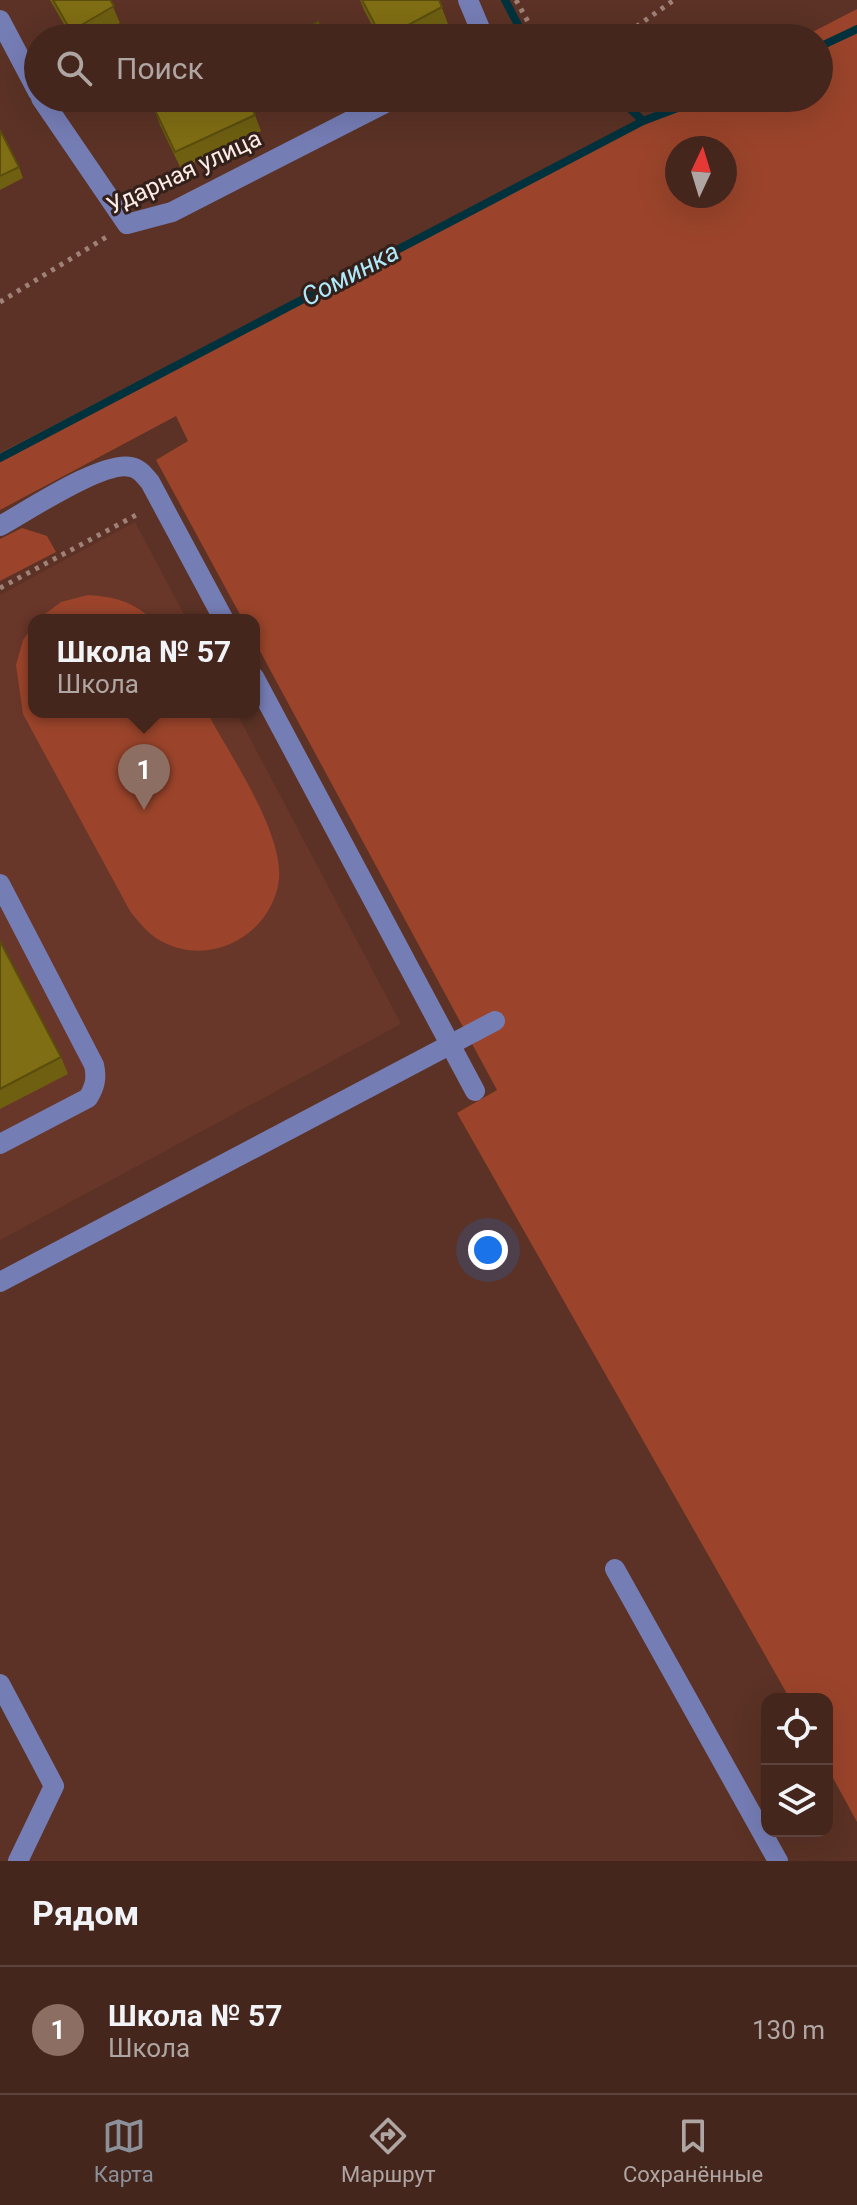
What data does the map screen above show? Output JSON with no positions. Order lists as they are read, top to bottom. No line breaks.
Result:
{"streets":{"street":["Ударная улица"]},"water":["Соминка"],"north":"top","page":{"search":"Поиск","popup":["Школа № 57","Школа"],"pins":"1","heading":"Рядом","list":[{"mark":"1","name":"Школа № 57","note":"Школа","value":"130 m"}],"nav":["Карта","Маршрут","Сохранённые"]}}
